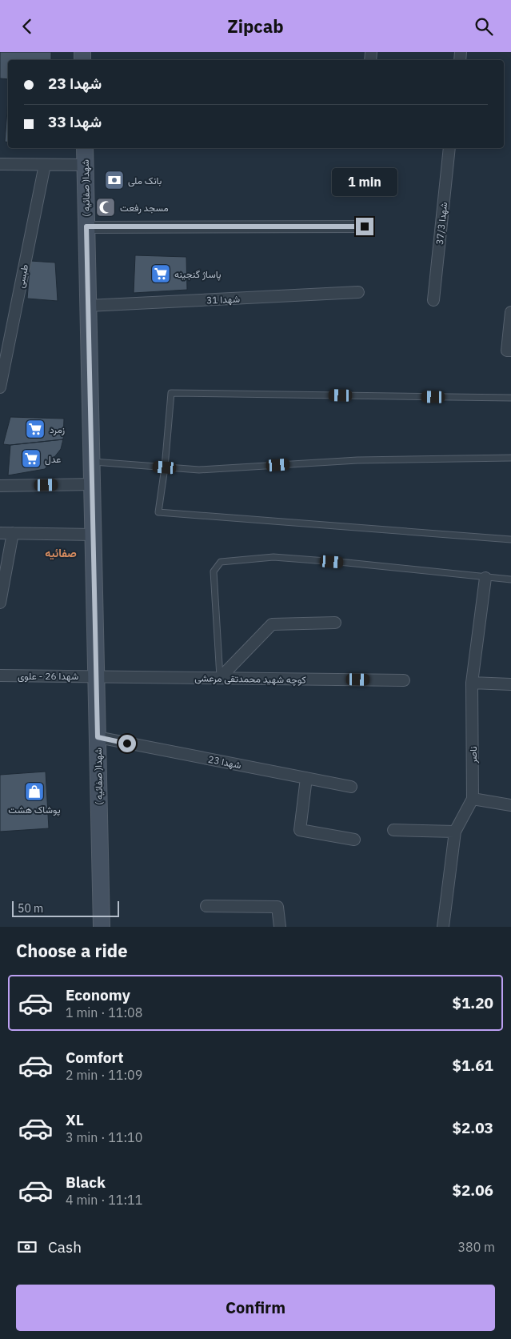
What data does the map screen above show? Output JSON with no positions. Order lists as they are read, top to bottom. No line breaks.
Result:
{"streets":{"main road":["شهدا( صفائیه )"],"street":["شهدا 37/3","طبسی","شهدا 31","شهدا 26 - علوی","کوچه شهید محمدتقی مرعشی","ناصر","شهدا 23"]},"crossings":[["شهدا( صفائیه )","شهدا 31"],["شهدا( صفائیه )","شهدا 26 - علوی"],["شهدا( صفائیه )","کوچه شهید محمدتقی مرعشی"],["شهدا( صفائیه )","شهدا 23"],["شهدا 26 - علوی","کوچه شهید محمدتقی مرعشی"]],"districts":["صفائیه"],"places":{"bank":["بانک ملی"],"mosque":["مسجد رفعت"],"supermarket":["پاساژ گنجینه","زمرد","عدل"],"shop":["پوشاک هشت"]},"scale_bar":"50 m","page":{"header":"Zipcab","banner":["شهدا 23","شهدا 33"],"bubble":"1 min","scale":"50 m","heading":"Choose a ride","list":[{"name":"Economy","note":"1 min · 11:08","value":"$1.20"},{"name":"Comfort","note":"2 min · 11:09","value":"$1.61"},{"name":"XL","note":"3 min · 11:10","value":"$2.03"},{"name":"Black","note":"4 min · 11:11","value":"$2.06"}],"pay":["Cash","380 m"],"buttons":"Confirm"}}
